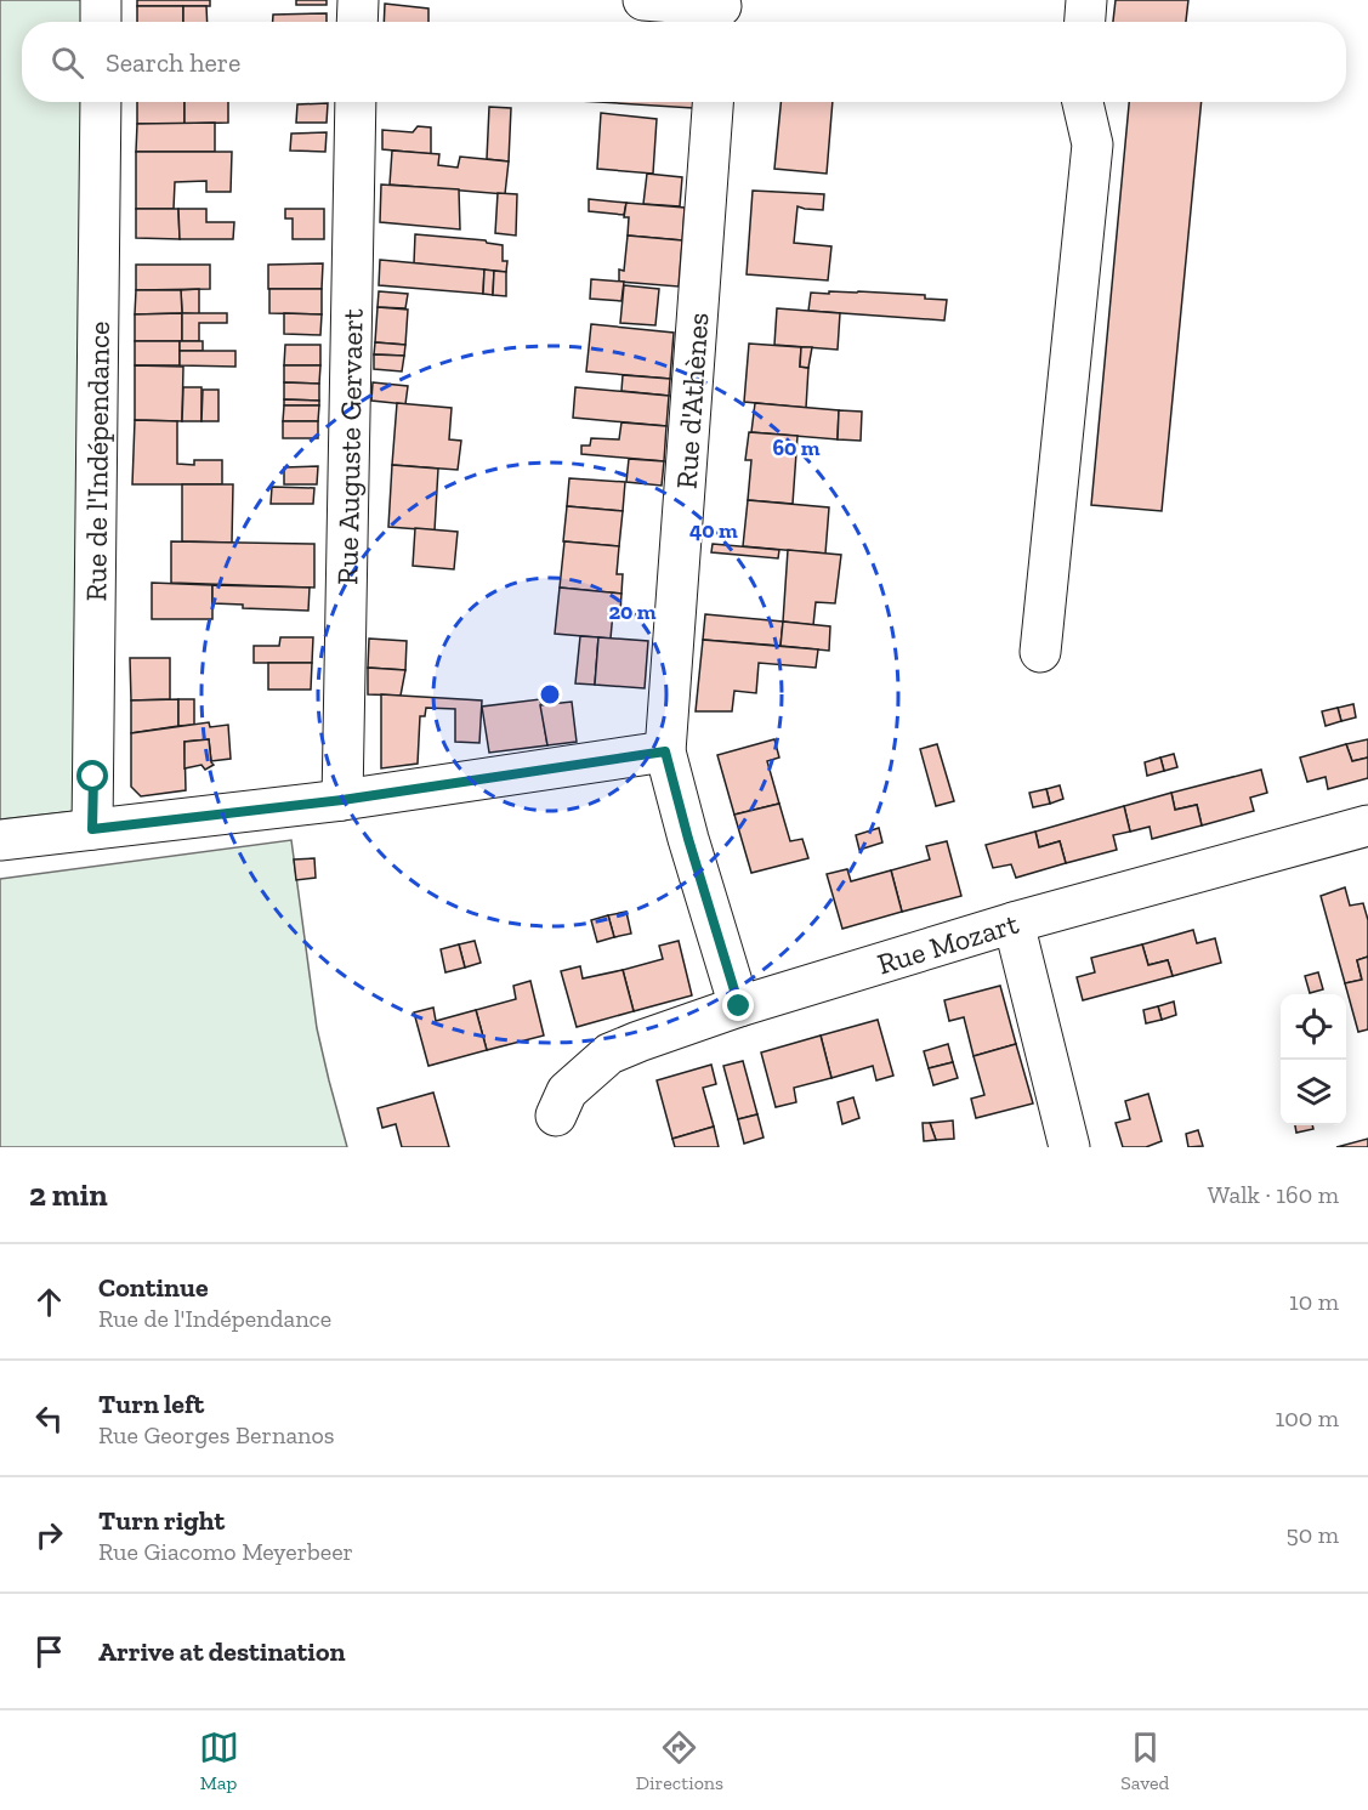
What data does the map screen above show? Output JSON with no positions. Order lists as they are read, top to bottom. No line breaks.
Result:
{"streets":{"street":["Rue d'Athènes","Rue Auguste Gervaert","Rue de l'Indépendance","Rue Mozart"]},"crossings":[["Rue d'Athènes","Rue Mozart"]],"page":{"search":"Search here","heading":["2 min","Walk · 160 m"],"list":[["Continue","Rue de l'Indépendance","10 m"],["Turn left","Rue Georges Bernanos","100 m"],["Turn right","Rue Giacomo Meyerbeer","50 m"],"Arrive at destination"],"nav":["Map","Directions","Saved"]},"rings":["60 m","40 m","20 m"]}
